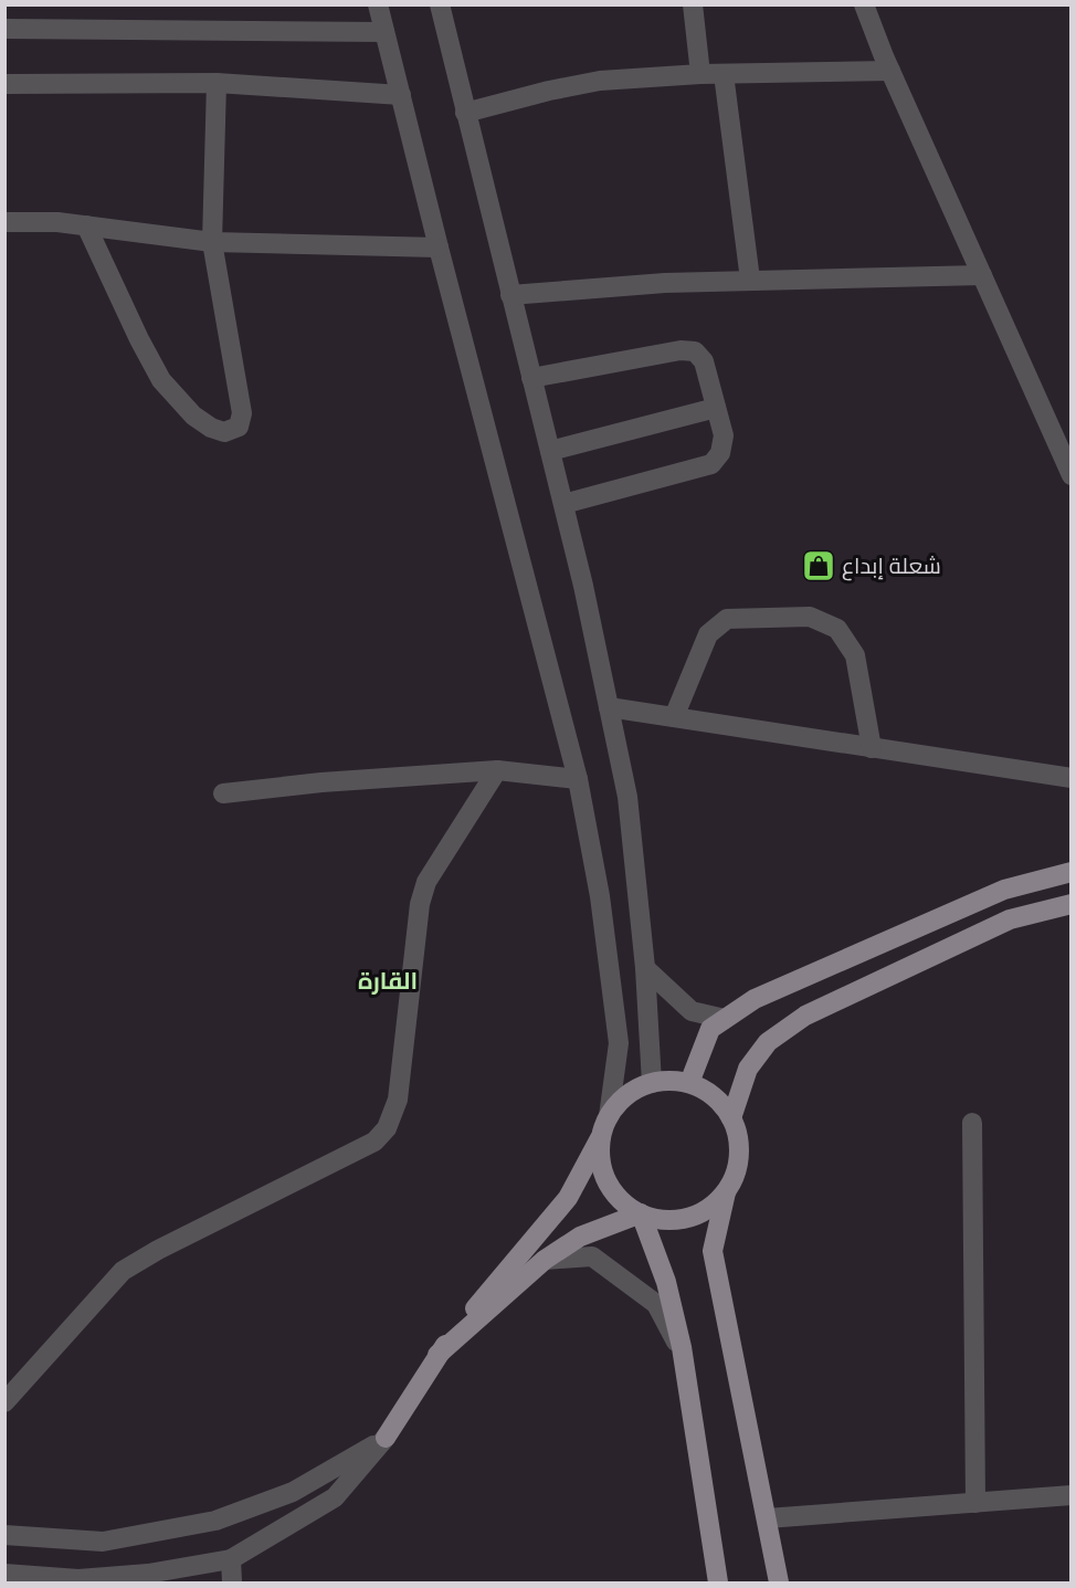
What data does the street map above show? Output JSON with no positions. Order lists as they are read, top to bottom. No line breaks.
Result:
{"districts":["القارة"],"places":{"shop":["شعلة إبداع"]}}
